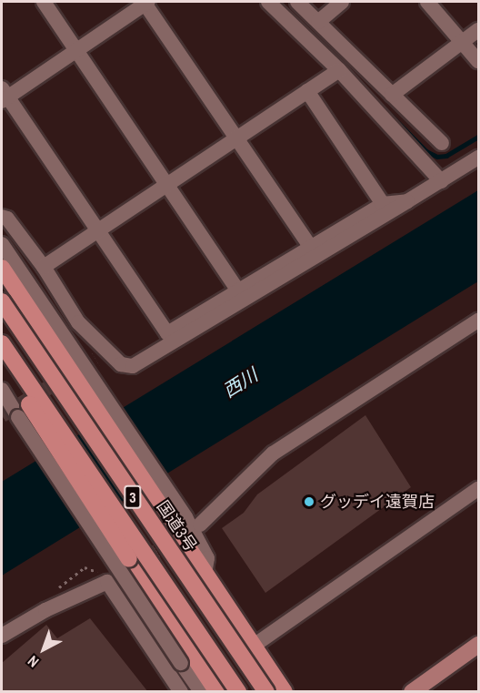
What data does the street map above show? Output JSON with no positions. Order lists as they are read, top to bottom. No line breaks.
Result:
{"streets":{"highway":["3","国道3号"]},"water":["西川"],"places":["グッデイ遠賀店"],"north":"bottom left"}
